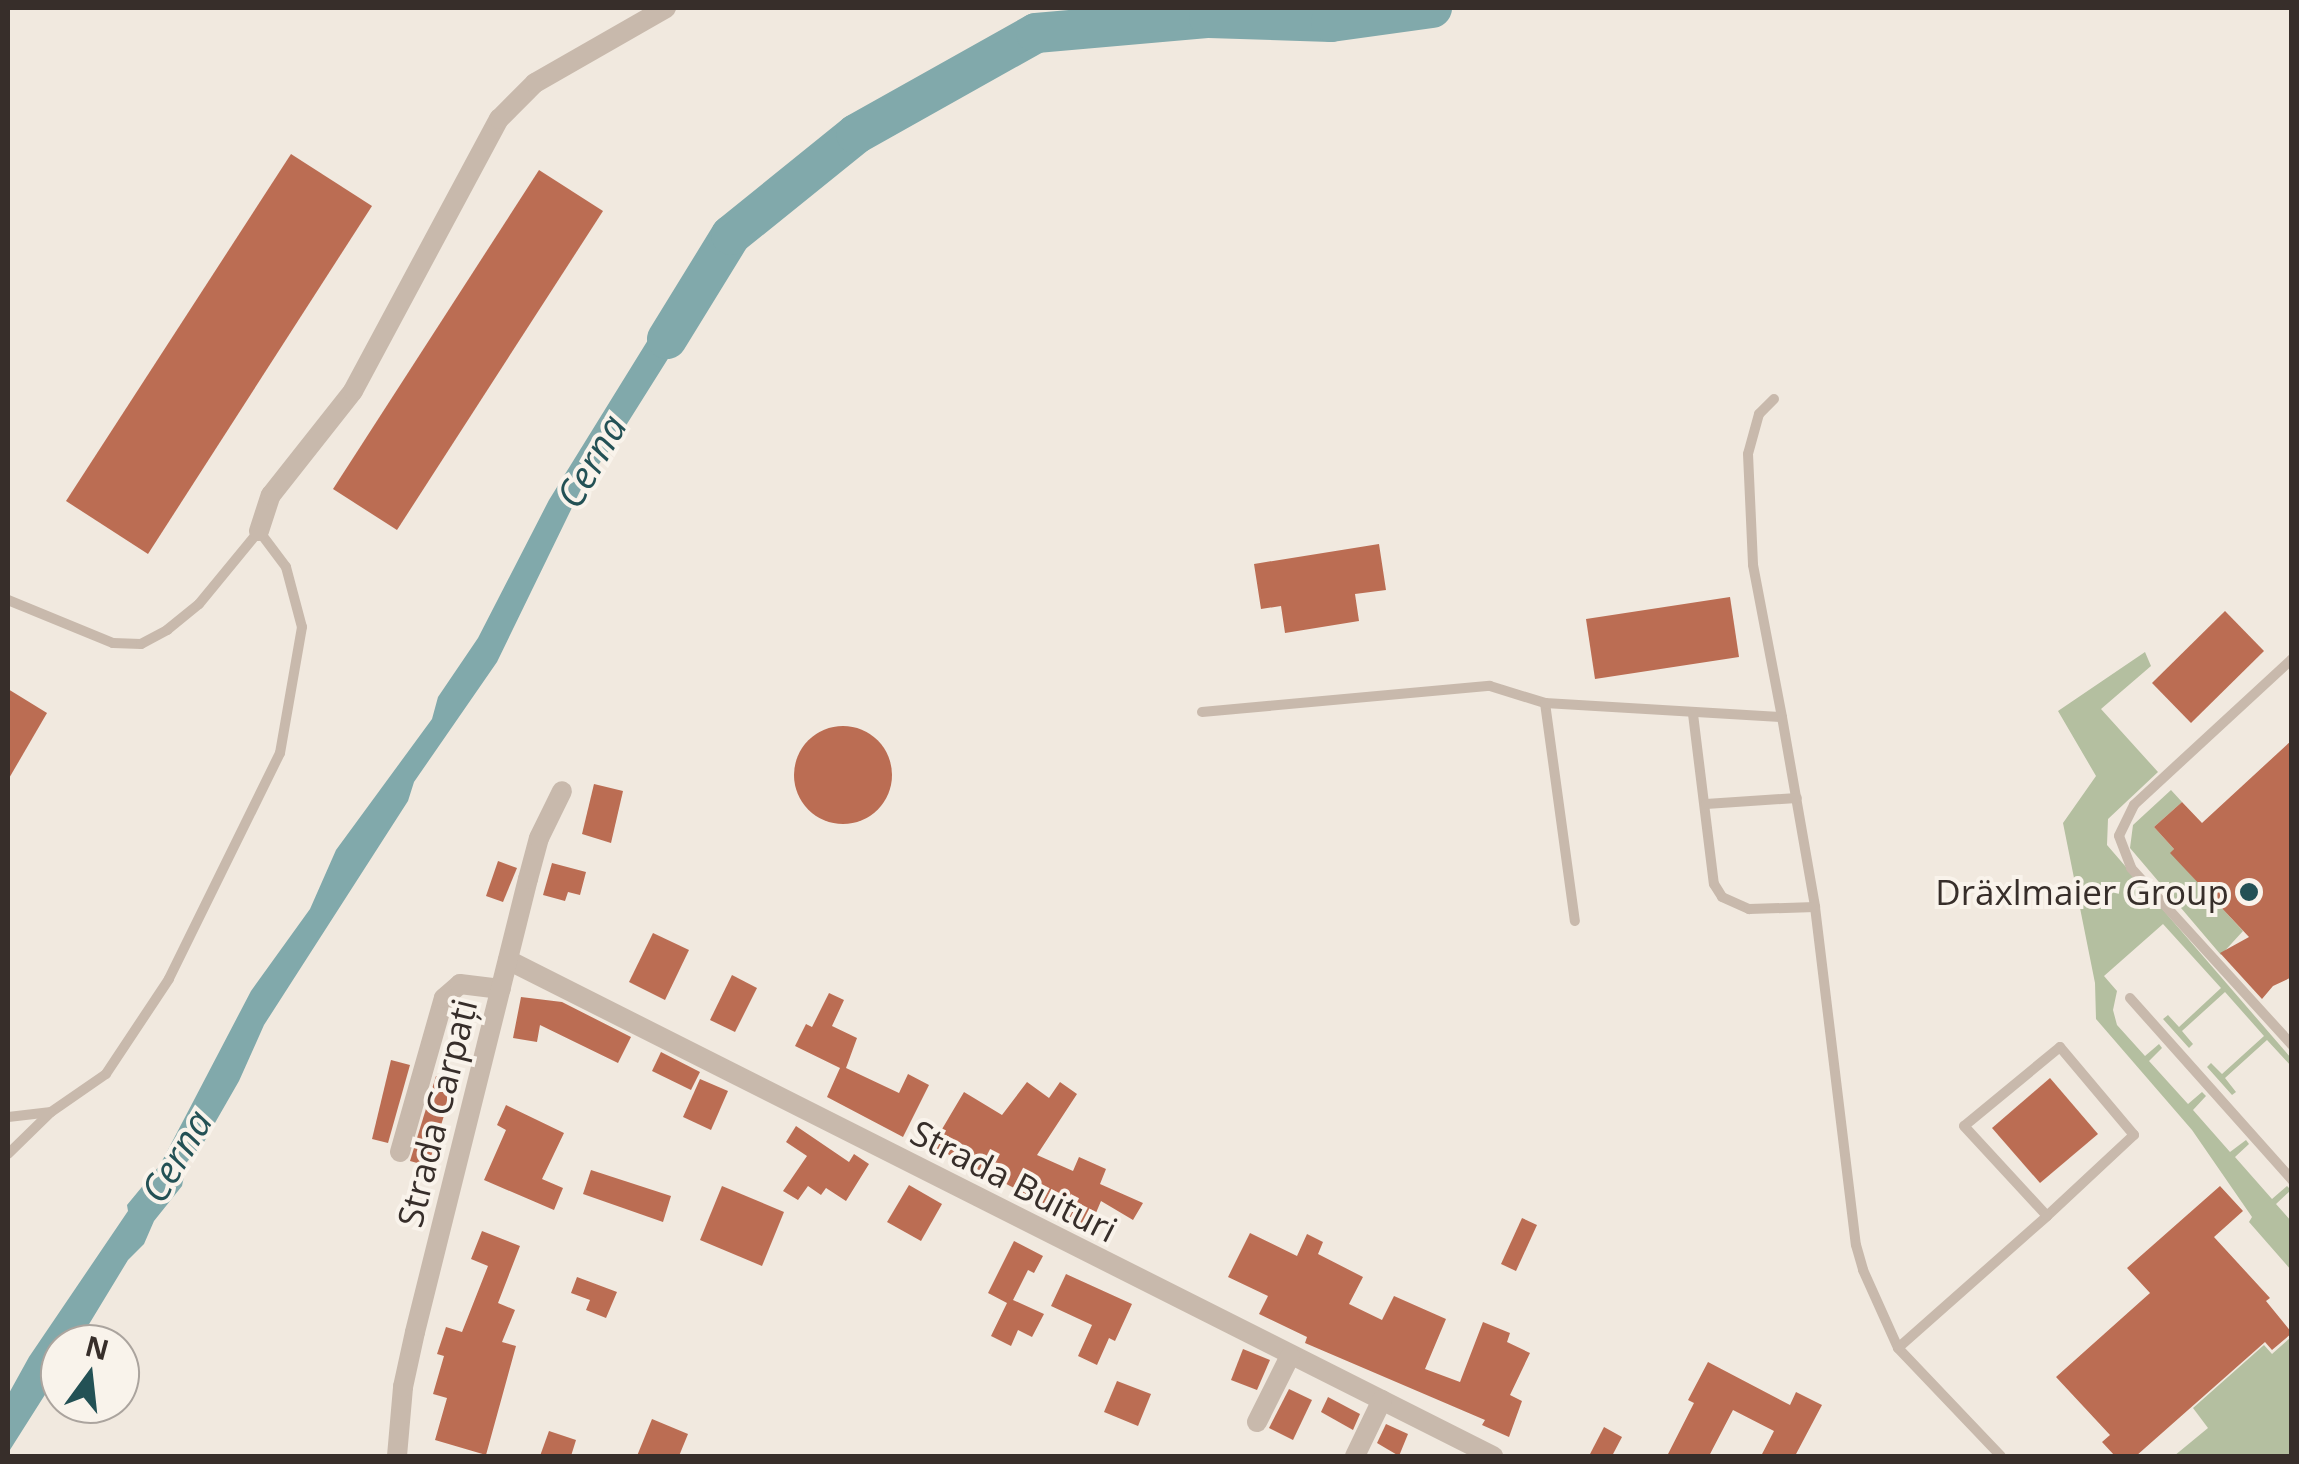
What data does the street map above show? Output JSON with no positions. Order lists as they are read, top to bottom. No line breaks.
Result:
{"streets":{"street":["Strada Carpați","Strada Buituri"]},"crossings":[["Strada Carpați","Strada Buituri"]],"water":["Cerna"],"places":["Dräxlmaier Group"],"north":"top"}
